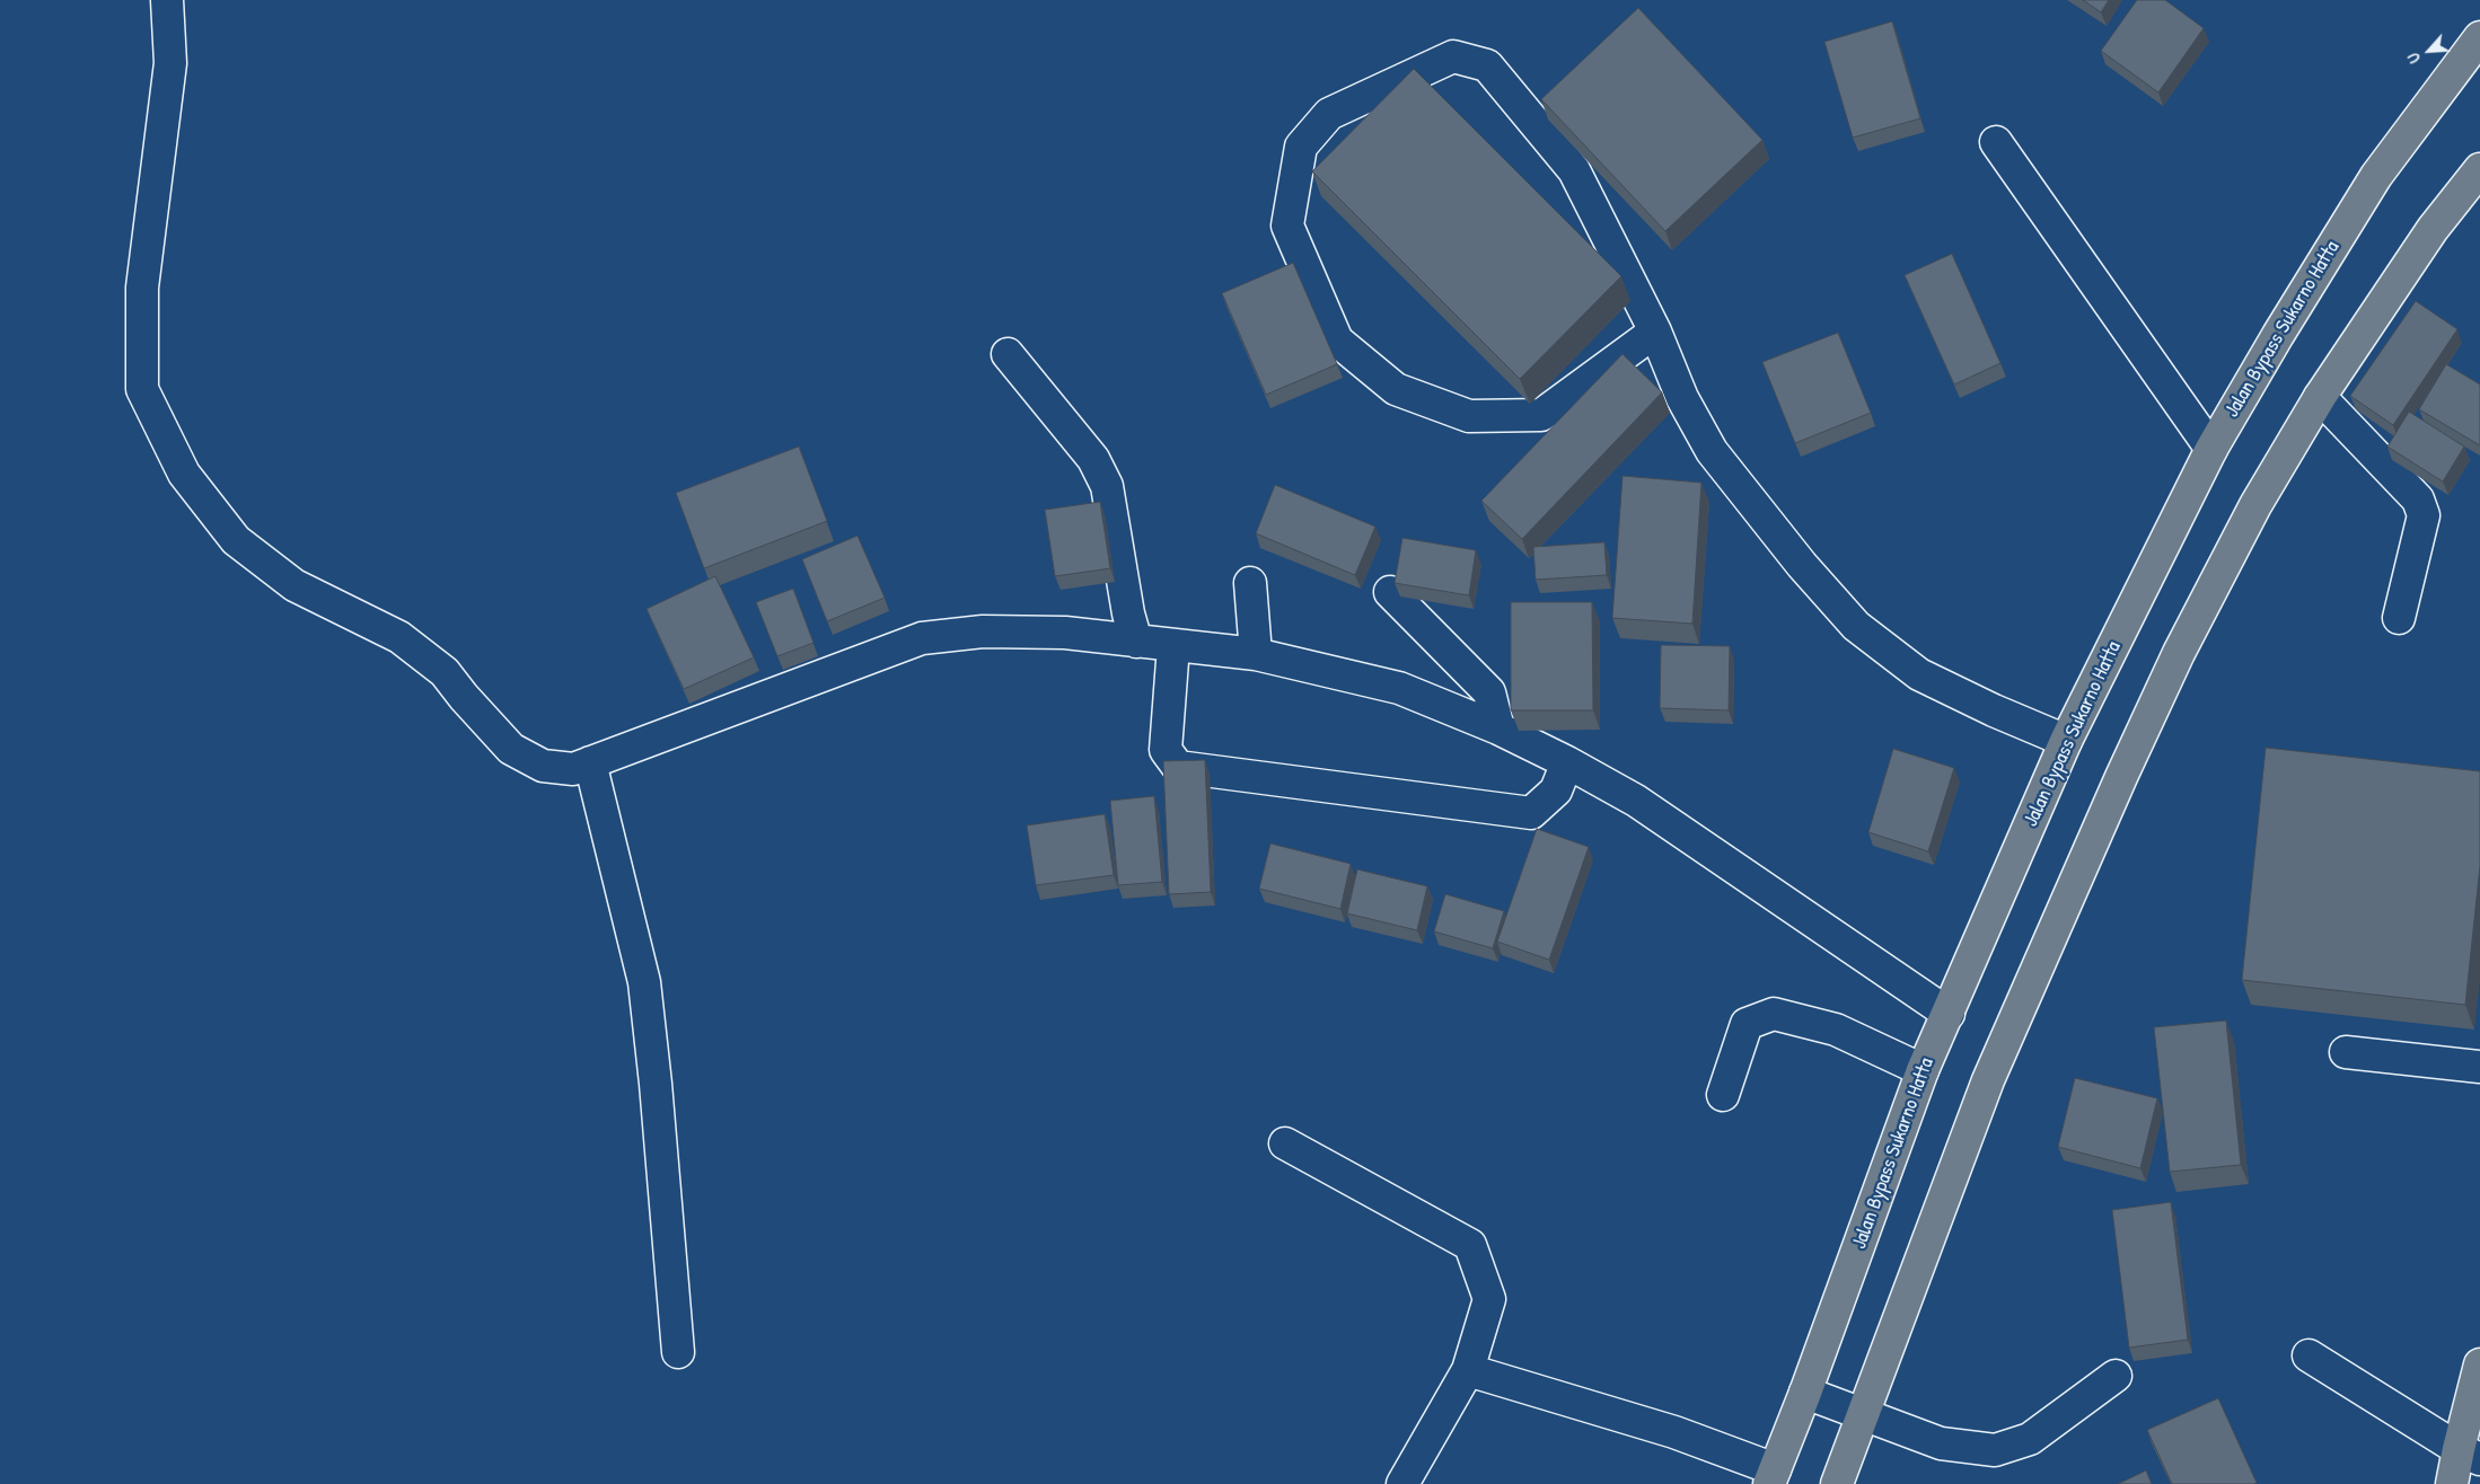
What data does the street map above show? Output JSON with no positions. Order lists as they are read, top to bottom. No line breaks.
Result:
{"streets":{"main road":["Jalan Bypass Sukarno Hatta"]},"north":"bottom left"}
